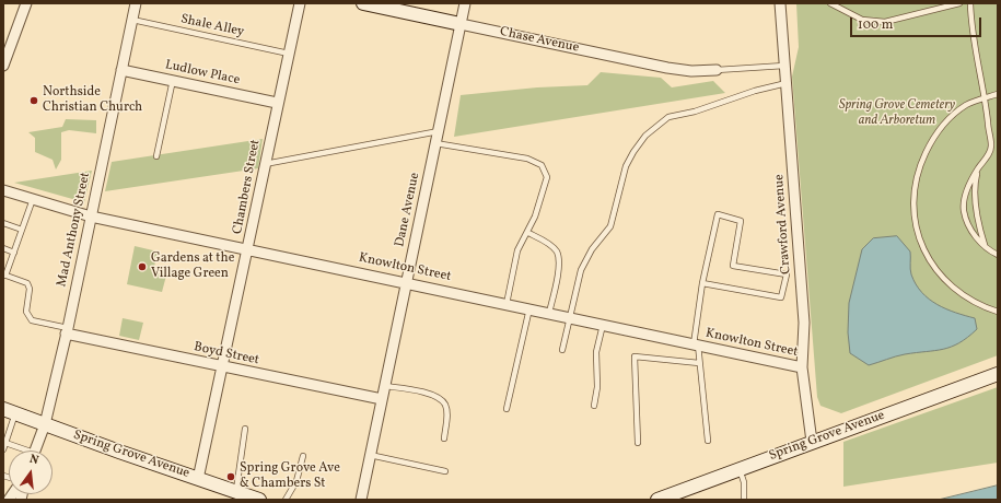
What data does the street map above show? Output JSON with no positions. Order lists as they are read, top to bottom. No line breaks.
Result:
{"streets":{"main road":["Chase Avenue","Spring Grove Avenue"],"street":["Ludlow Place","Chambers Street","Dane Avenue","Crawford Avenue","Mad Anthony Street","Knowlton Street","Boyd Street"],"lane":["Shale Alley"]},"crossings":[["Shale Alley","Chambers Street"],["Shale Alley","Mad Anthony Street"],["Chase Avenue","Dane Avenue"],["Ludlow Place","Chambers Street"],["Ludlow Place","Mad Anthony Street"],["Chambers Street","Knowlton Street"],["Chambers Street","Boyd Street"],["Chambers Street","Spring Grove Avenue"],["Dane Avenue","Knowlton Street"],["Dane Avenue","Boyd Street"],["Crawford Avenue","Knowlton Street"],["Crawford Avenue","Spring Grove Avenue"],["Mad Anthony Street","Knowlton Street"],["Mad Anthony Street","Boyd Street"],["Mad Anthony Street","Spring Grove Avenue"]],"parks":["Spring Grove Cemetery and Arboretum"],"places":["Northside Christian Church","Gardens at the Village Green","Spring Grove Ave & Chambers St"],"scale_bar":"100 m","north":"top"}
